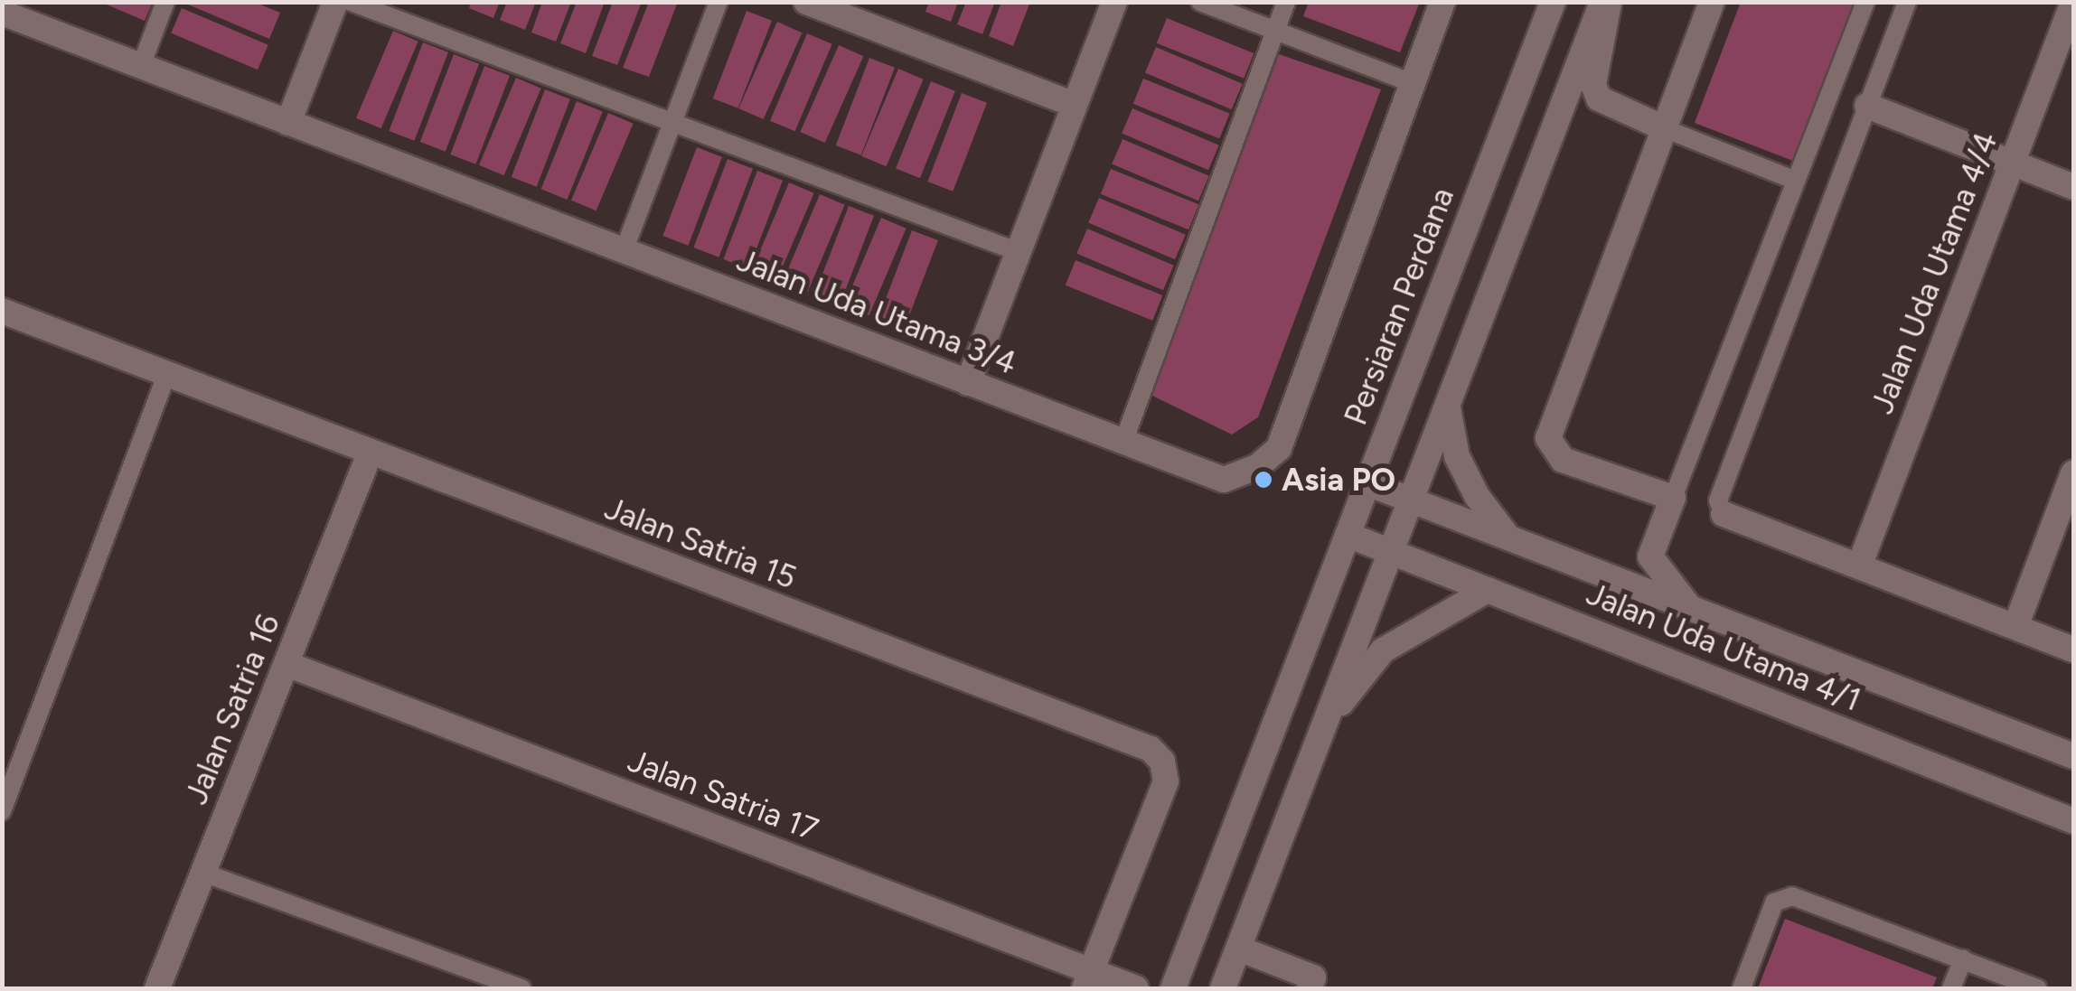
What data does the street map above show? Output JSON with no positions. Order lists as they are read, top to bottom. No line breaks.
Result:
{"streets":{"street":["Jalan Uda Utama 4/4","Persiaran Perdana","Jalan Uda Utama 3/4","Jalan Satria 15","Jalan Uda Utama 4/1","Jalan Satria 16","Jalan Satria 17"]},"crossings":[["Persiaran Perdana","Jalan Uda Utama 4/1"],["Jalan Satria 15","Jalan Satria 16"],["Jalan Satria 15","Jalan Satria 17"],["Jalan Satria 16","Jalan Satria 17"]],"places":["Asia PO"]}
